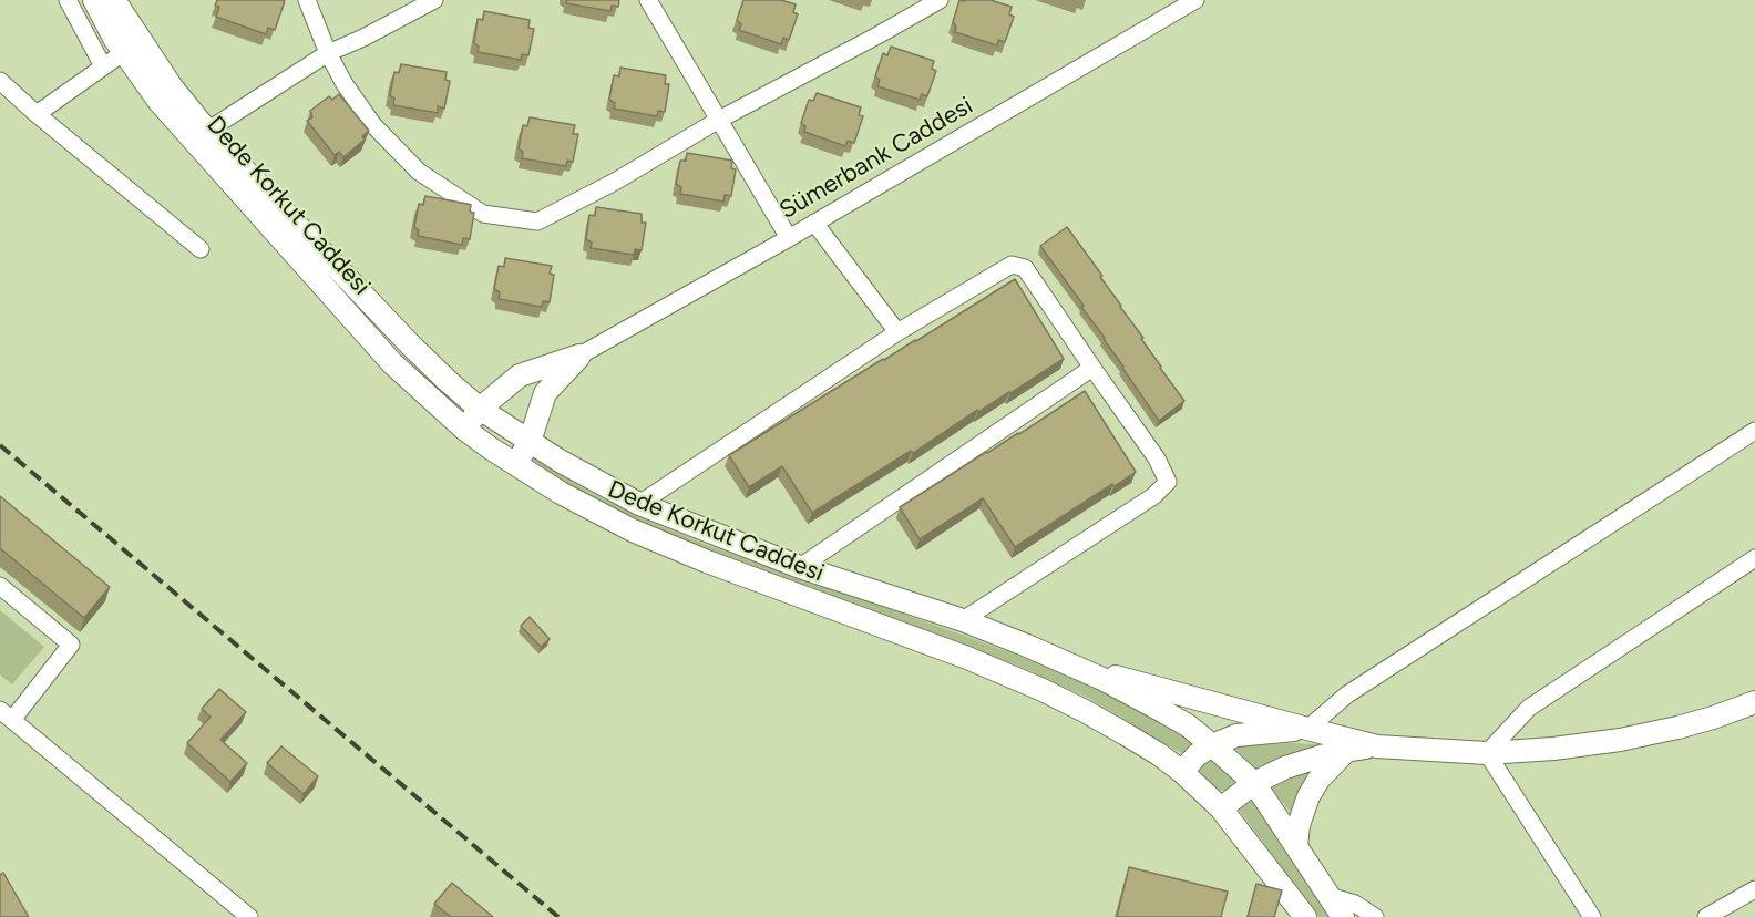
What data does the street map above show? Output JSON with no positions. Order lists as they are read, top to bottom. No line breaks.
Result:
{"streets":{"main road":["Dede Korkut Caddesi"],"street":["Sümerbank Caddesi"]}}
